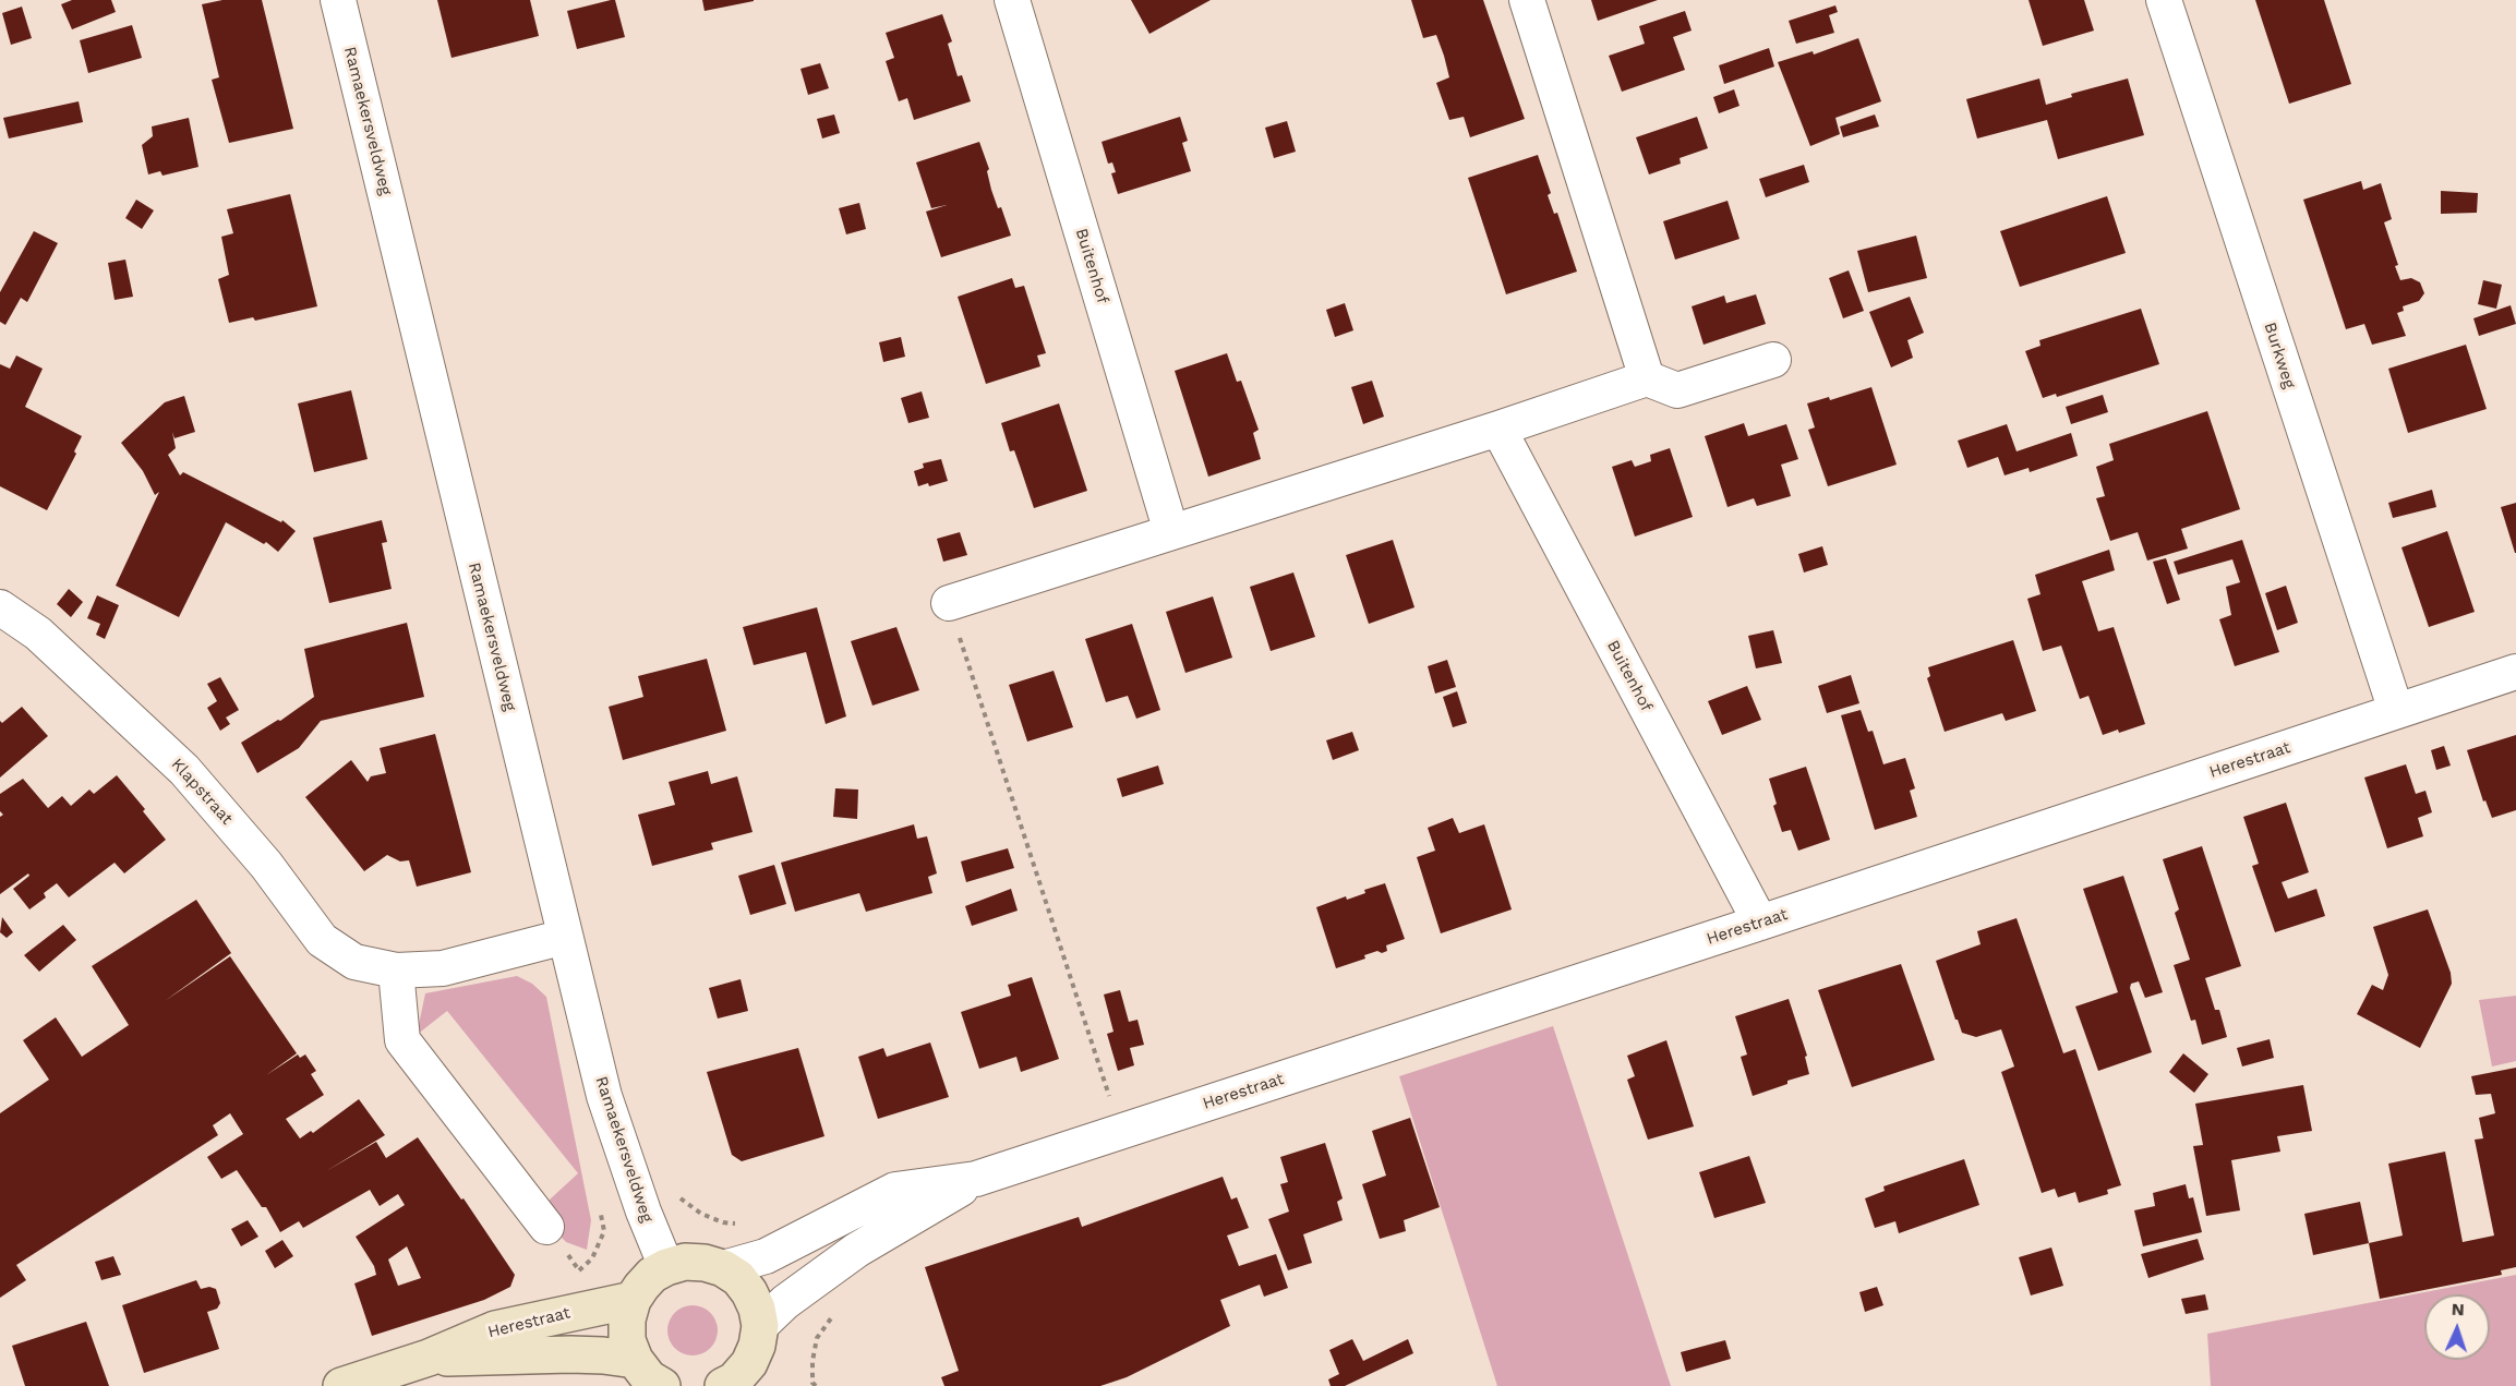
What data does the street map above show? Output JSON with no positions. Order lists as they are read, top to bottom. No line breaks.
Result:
{"streets":{"street":["Ramaekersveldweg","Buitenhof","Burkweg","Herestraat","Klapstraat"]},"crossings":[["Ramaekersveldweg","Klapstraat"],["Buitenhof","Herestraat"],["Burkweg","Herestraat"]],"north":"top"}
